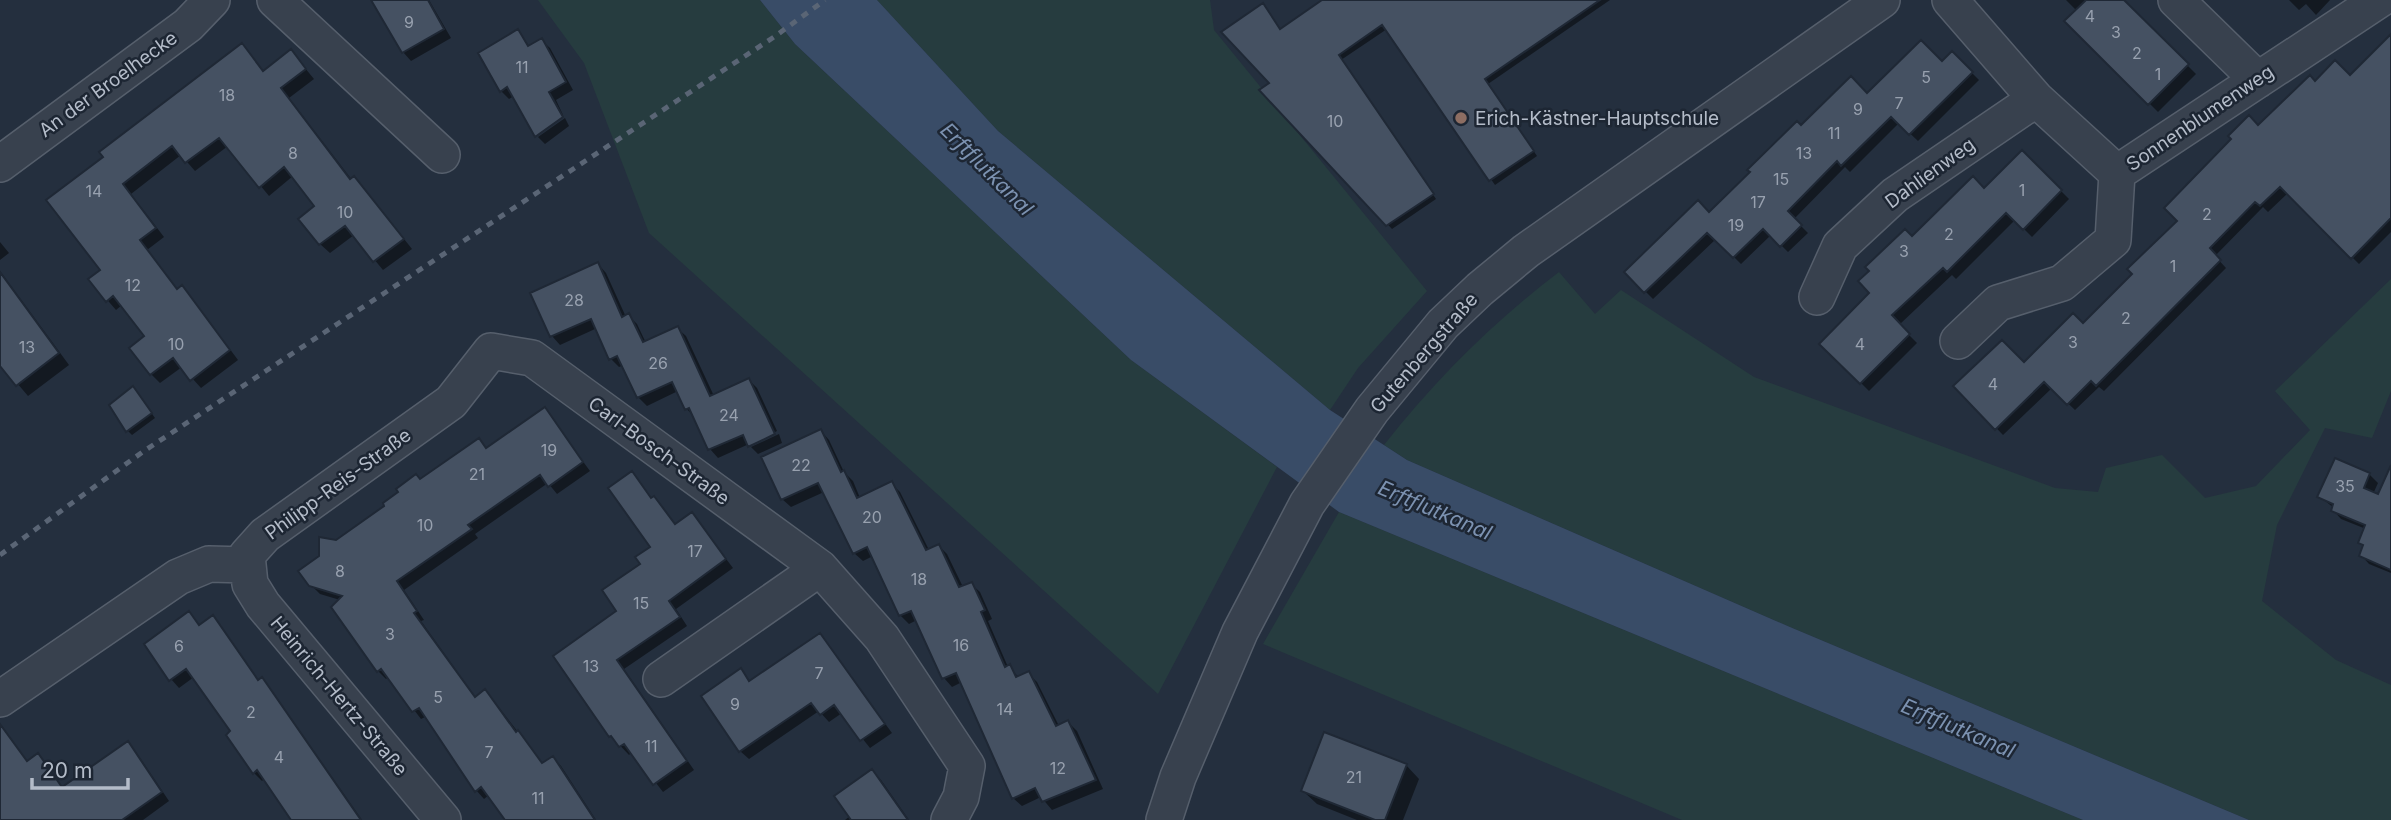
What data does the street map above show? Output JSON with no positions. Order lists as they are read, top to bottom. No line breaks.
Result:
{"streets":{"street":["An der Broelhecke","Sonnenblumenweg","Dahlienweg","Gutenbergstraße","Carl-Bosch-Straße","Philipp-Reis-Straße","Heinrich-Hertz-Straße"]},"crossings":[["Sonnenblumenweg","Dahlienweg"],["Carl-Bosch-Straße","Philipp-Reis-Straße"],["Philipp-Reis-Straße","Heinrich-Hertz-Straße"]],"water":["Erftflutkanal"],"places":["Erich-Kästner-Hauptschule"],"house_numbers":["4","9","3","2","11","1","5","18","7","9","10","11","8","13","15","1","14","17","10","2","19","2","3","1","12","28","2","3","10","4","13","26","4","24","19","22","21","35","20","10","17","8","18","15","3","16","6","13","7","5","9","14","2","11","7","4","12","21","11"],"scale_bar":"20 m"}
